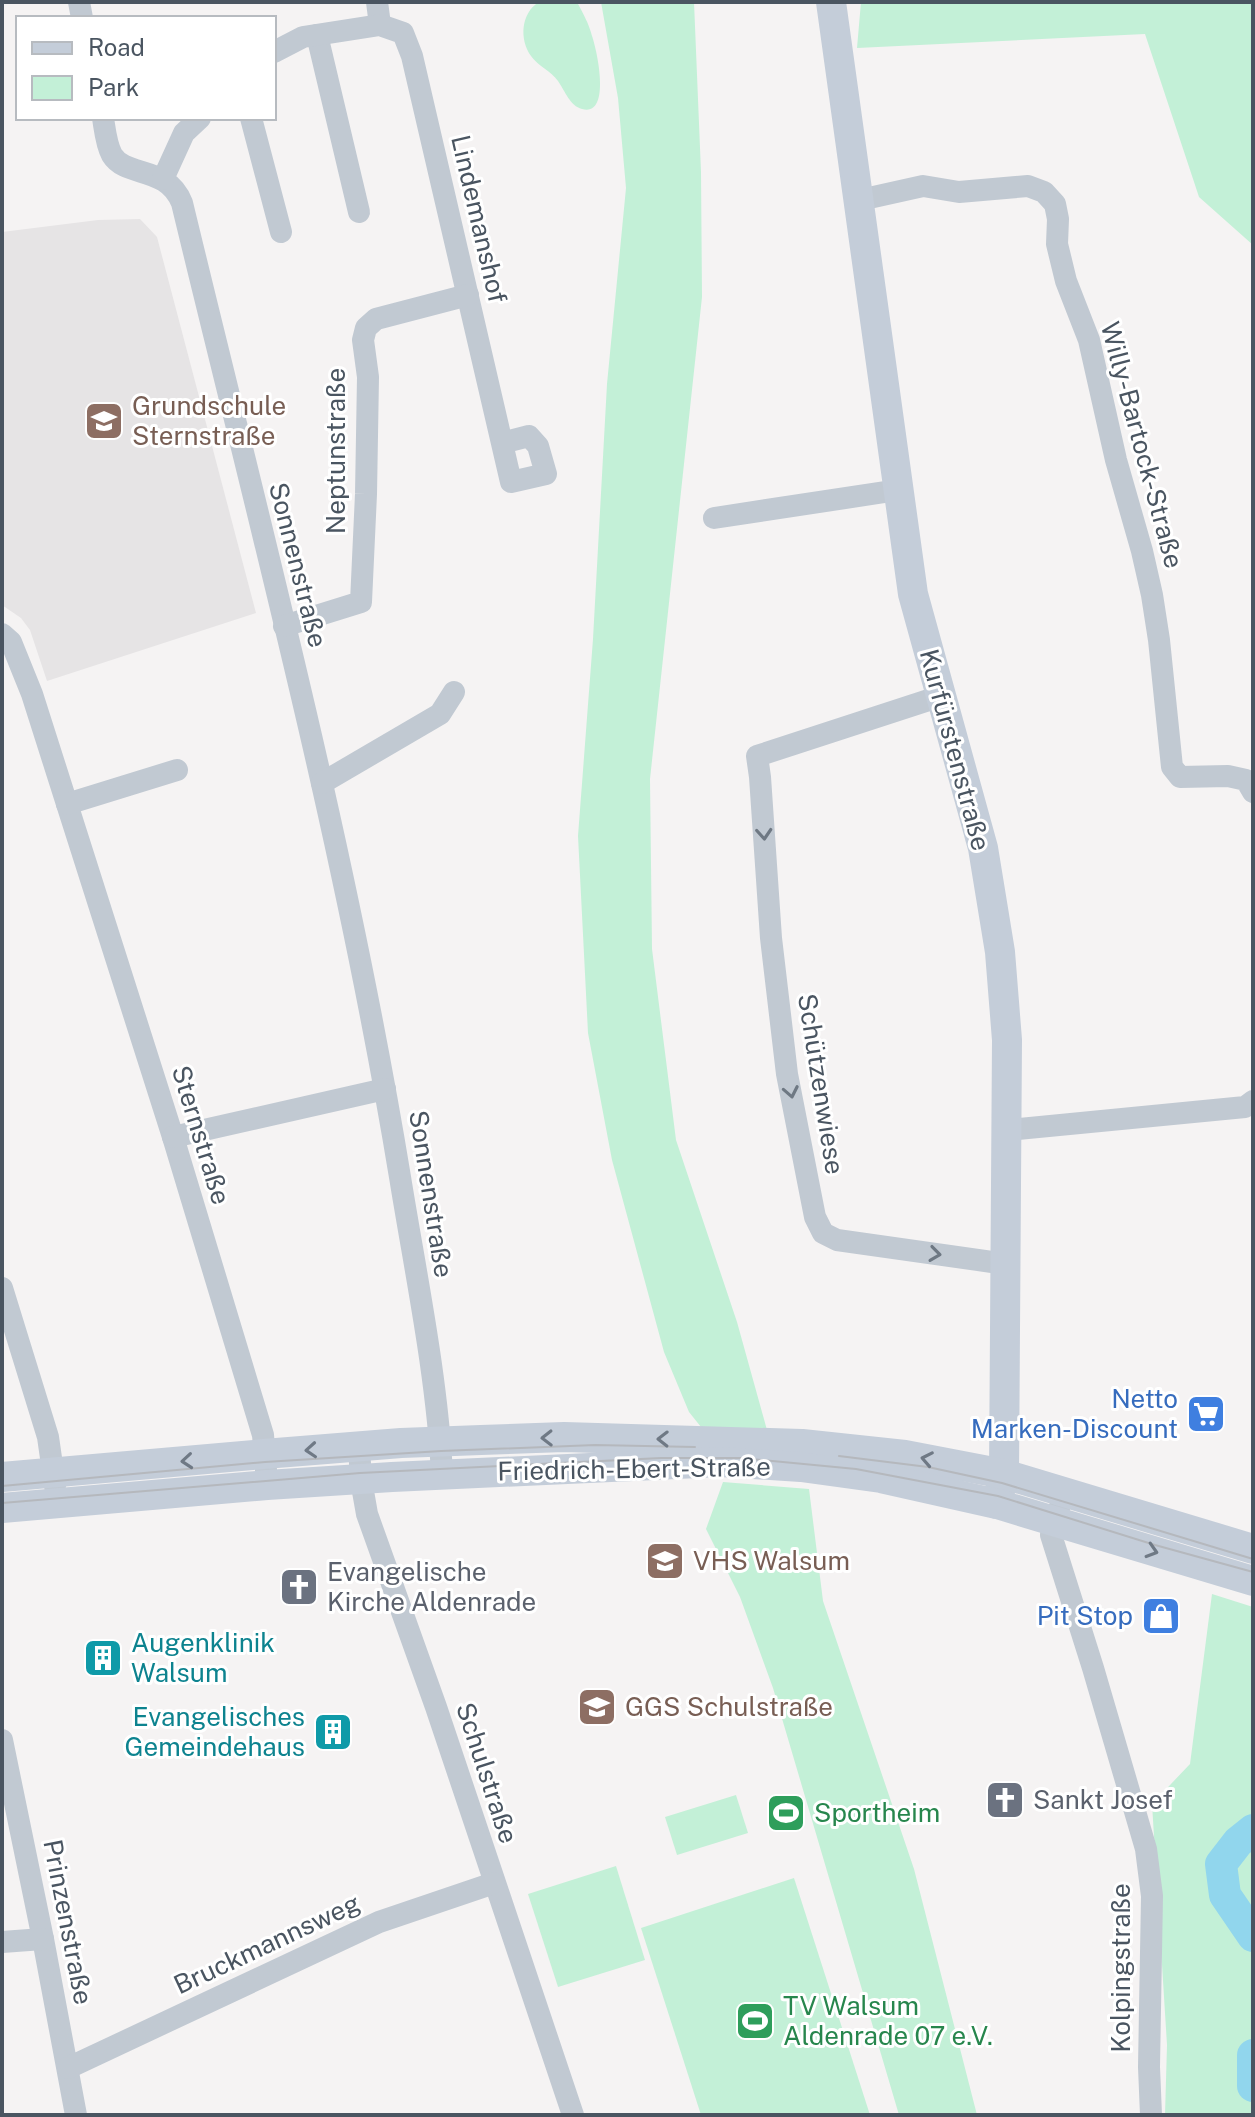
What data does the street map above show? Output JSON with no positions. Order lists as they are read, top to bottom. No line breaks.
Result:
{"streets":{"main road":["Kurfürstenstraße","Friedrich-Ebert-Straße"],"street":["Lindemanshof","Willy-Bartock-Straße","Neptunstraße","Sonnenstraße","Schützenwiese","Sternstraße","Schulstraße","Prinzenstraße","Bruckmannsweg","Kolpingstraße"]},"crossings":[["Lindemanshof","Neptunstraße"],["Willy-Bartock-Straße","Kurfürstenstraße"],["Neptunstraße","Sonnenstraße"],["Sonnenstraße","Friedrich-Ebert-Straße"],["Kurfürstenstraße","Schützenwiese"],["Kurfürstenstraße","Friedrich-Ebert-Straße"],["Sternstraße","Friedrich-Ebert-Straße"],["Friedrich-Ebert-Straße","Schulstraße"],["Friedrich-Ebert-Straße","Kolpingstraße"],["Schulstraße","Bruckmannsweg"],["Prinzenstraße","Bruckmannsweg"]],"places":{"school or university":["Grundschule Sternstraße","VHS Walsum","GGS Schulstraße"],"supermarket":["Netto Marken-Discount"],"church":["Evangelische Kirche Aldenrade","Sankt Josef"],"shop":["Pit Stop"],"building":["Augenklinik Walsum","Evangelisches Gemeindehaus"],"sports":["Sportheim","TV Walsum Aldenrade 07 e.V."]},"legend":["Road","Park"]}
